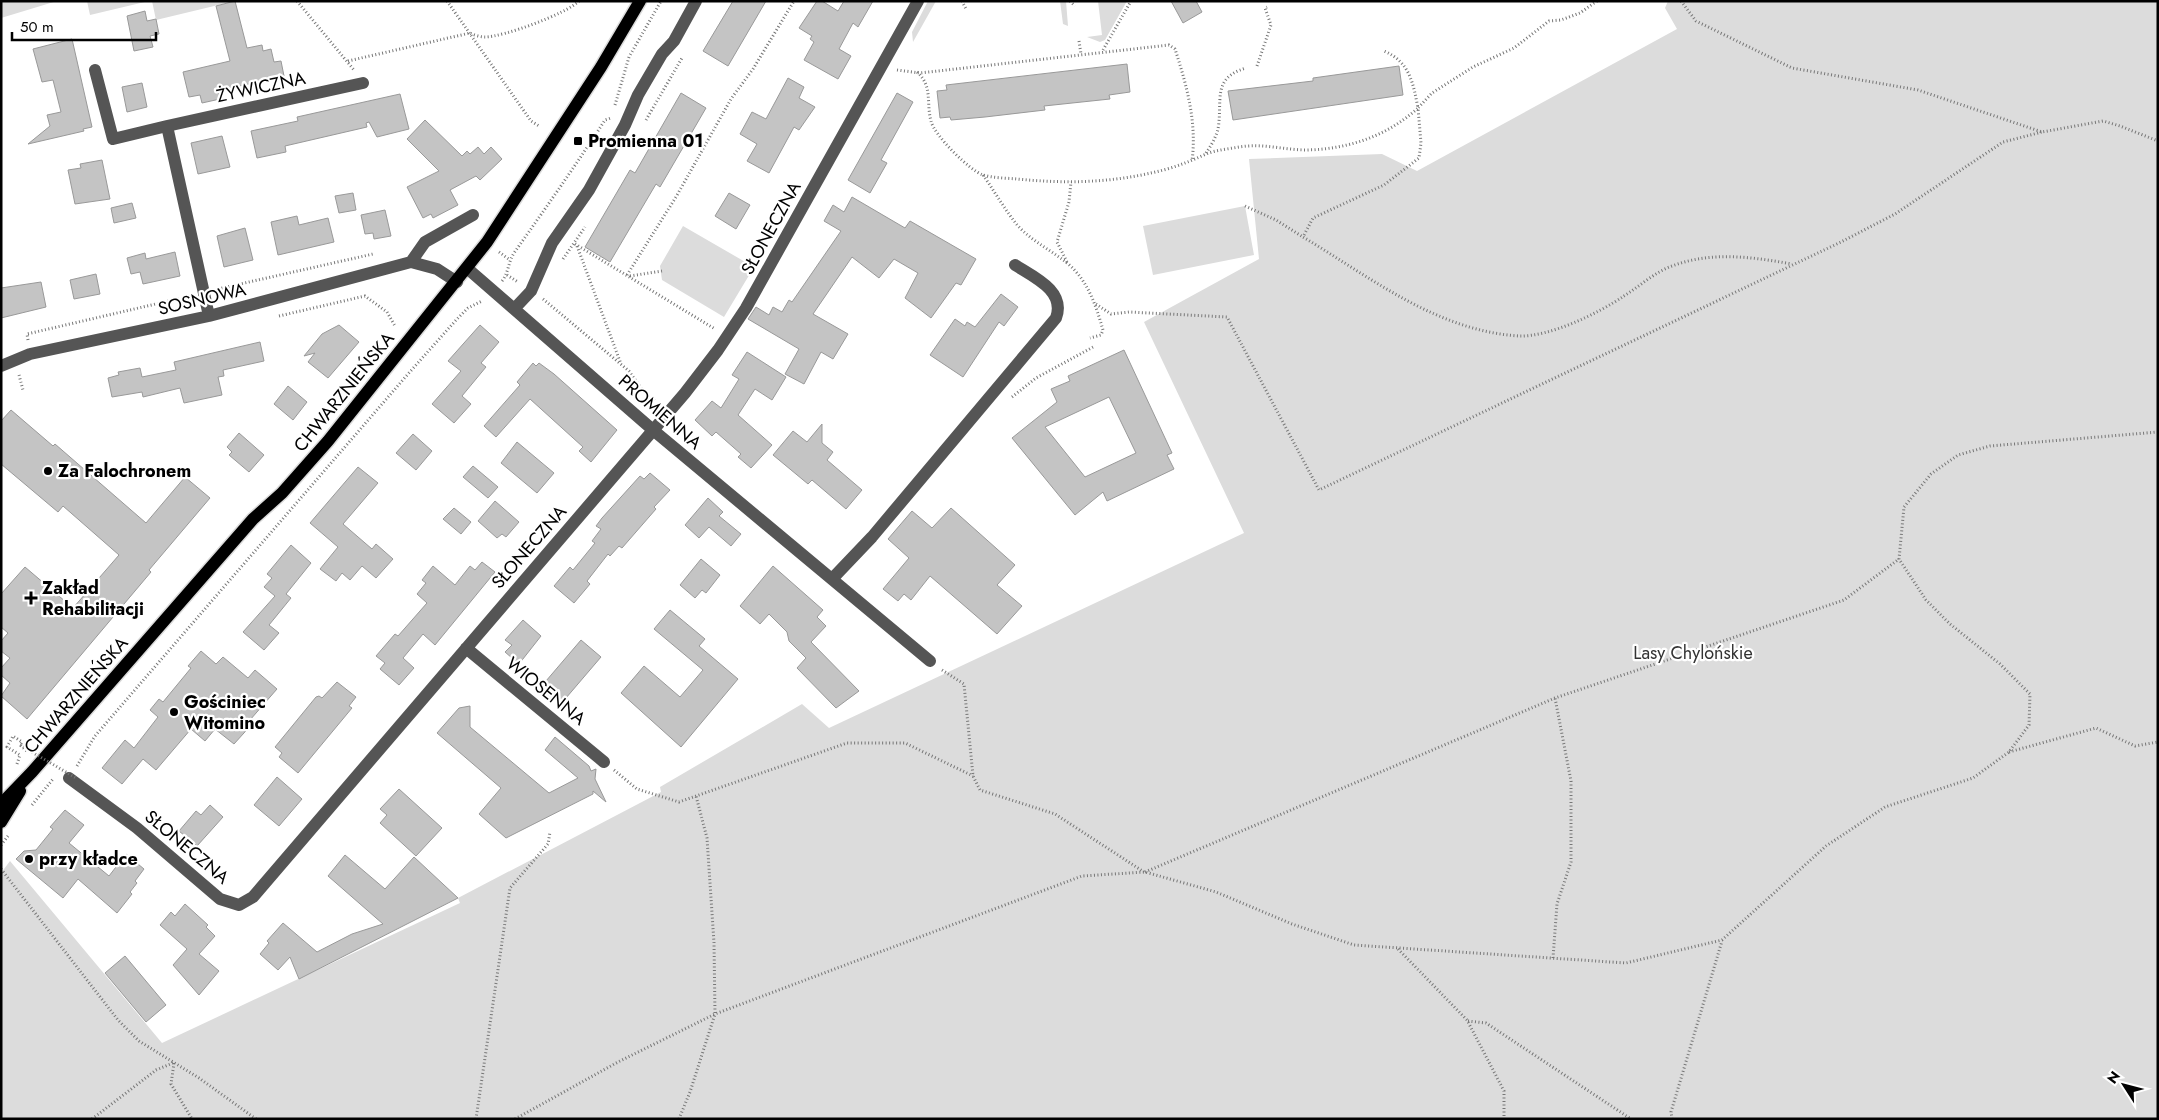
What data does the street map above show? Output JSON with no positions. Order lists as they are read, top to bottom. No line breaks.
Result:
{"streets":{"main road":["CHWARZNIEŃSKA"],"street":["ŻYWICZNA","SŁONECZNA","SOSNOWA","PROMIENNA","WIOSENNA"]},"crossings":[["SŁONECZNA","PROMIENNA"],["SŁONECZNA","WIOSENNA"],["CHWARZNIEŃSKA","PROMIENNA"]],"parks":["Lasy Chylońskie"],"places":{"transit":["Promienna 01"],"other":["Za Falochronem","Gościniec Witomino","przy kładce"],"health":["Zakład Rehabilitacji"]},"scale_bar":"50 m","north":"top left"}
